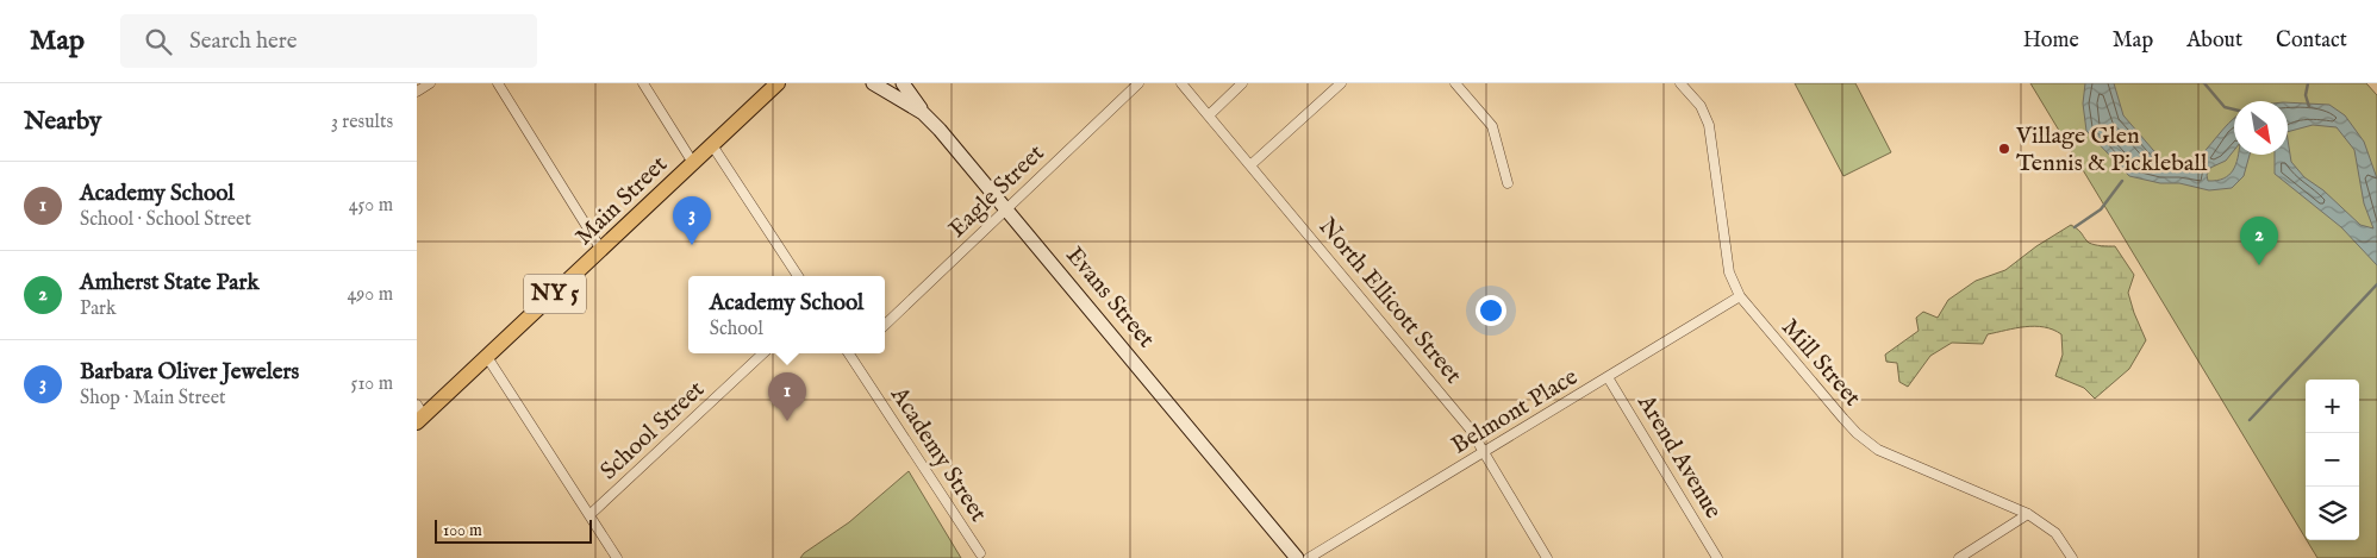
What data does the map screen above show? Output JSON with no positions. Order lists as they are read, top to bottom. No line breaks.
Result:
{"streets":{"main road":["Main Street","NY 5"],"street":["Eagle Street","Evans Street","North Ellicott Street","Mill Street","Belmont Place","School Street","Academy Street","Arend Avenue"]},"crossings":[["Eagle Street","Evans Street"],["North Ellicott Street","Belmont Place"],["Mill Street","Belmont Place"],["Belmont Place","Arend Avenue"]],"places":["Village Glen Tennis & Pickleball"],"scale_bar":"100 m","north":"bottom right","page":{"header":"Map","search":"Search here","nav":["Home","Map","About","Contact"],"heading":["Nearby","3 results"],"list":[{"mark":"1","name":"Academy School","note":"School · School Street","value":"450 m"},{"mark":"2","name":"Amherst State Park","note":"Park","value":"490 m"},{"mark":"3","name":"Barbara Oliver Jewelers","note":"Shop · Main Street","value":"510 m"}],"pins":["3","2","1"],"popup":["Academy School","School"],"map_buttons":["+","−"],"scale":"100 m"}}
